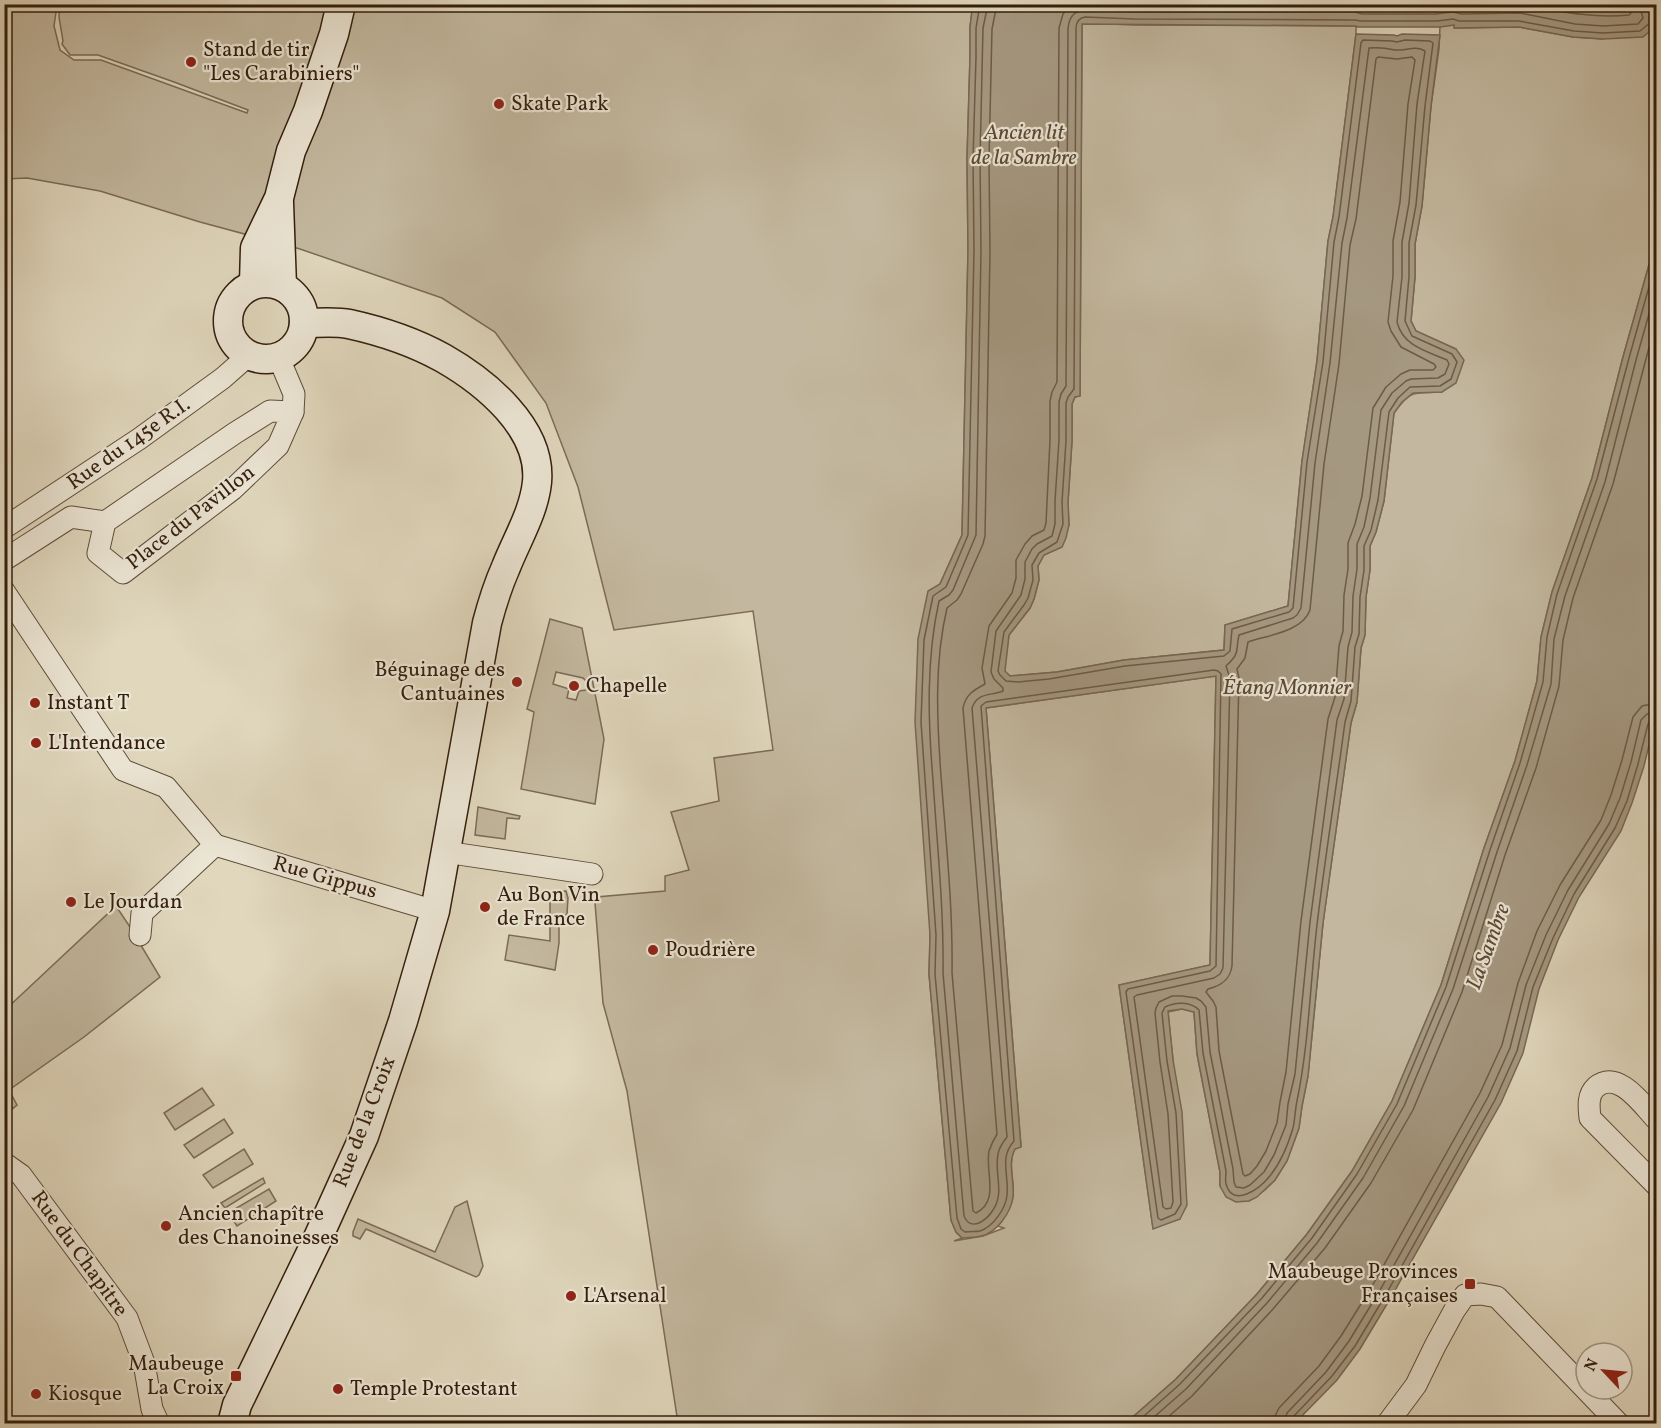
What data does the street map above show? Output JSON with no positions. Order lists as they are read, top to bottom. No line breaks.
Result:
{"streets":{"main road":["Rue de la Croix"],"street":["Rue du 145e R.I.","Place du Pavillon","Rue Gippus","Rue du Chapitre"]},"crossings":[["Rue du 145e R.I.","Rue de la Croix"],["Rue Gippus","Rue de la Croix"]],"water":["Ancien lit de la Sambre","Étang Monnier","La Sambre"],"places":{"other":["Stand de tir \"Les Carabiniers\"","Skate Park","Béguinage des Cantuaines","Chapelle","Instant T","L'Intendance","Le Jourdan","Au Bon Vin de France","Poudrière","Ancien chapître des Chanoinesses","L'Arsenal","Temple Protestant","Kiosque"],"transit":["Maubeuge Provinces Françaises","Maubeuge La Croix"]},"north":"top left"}
